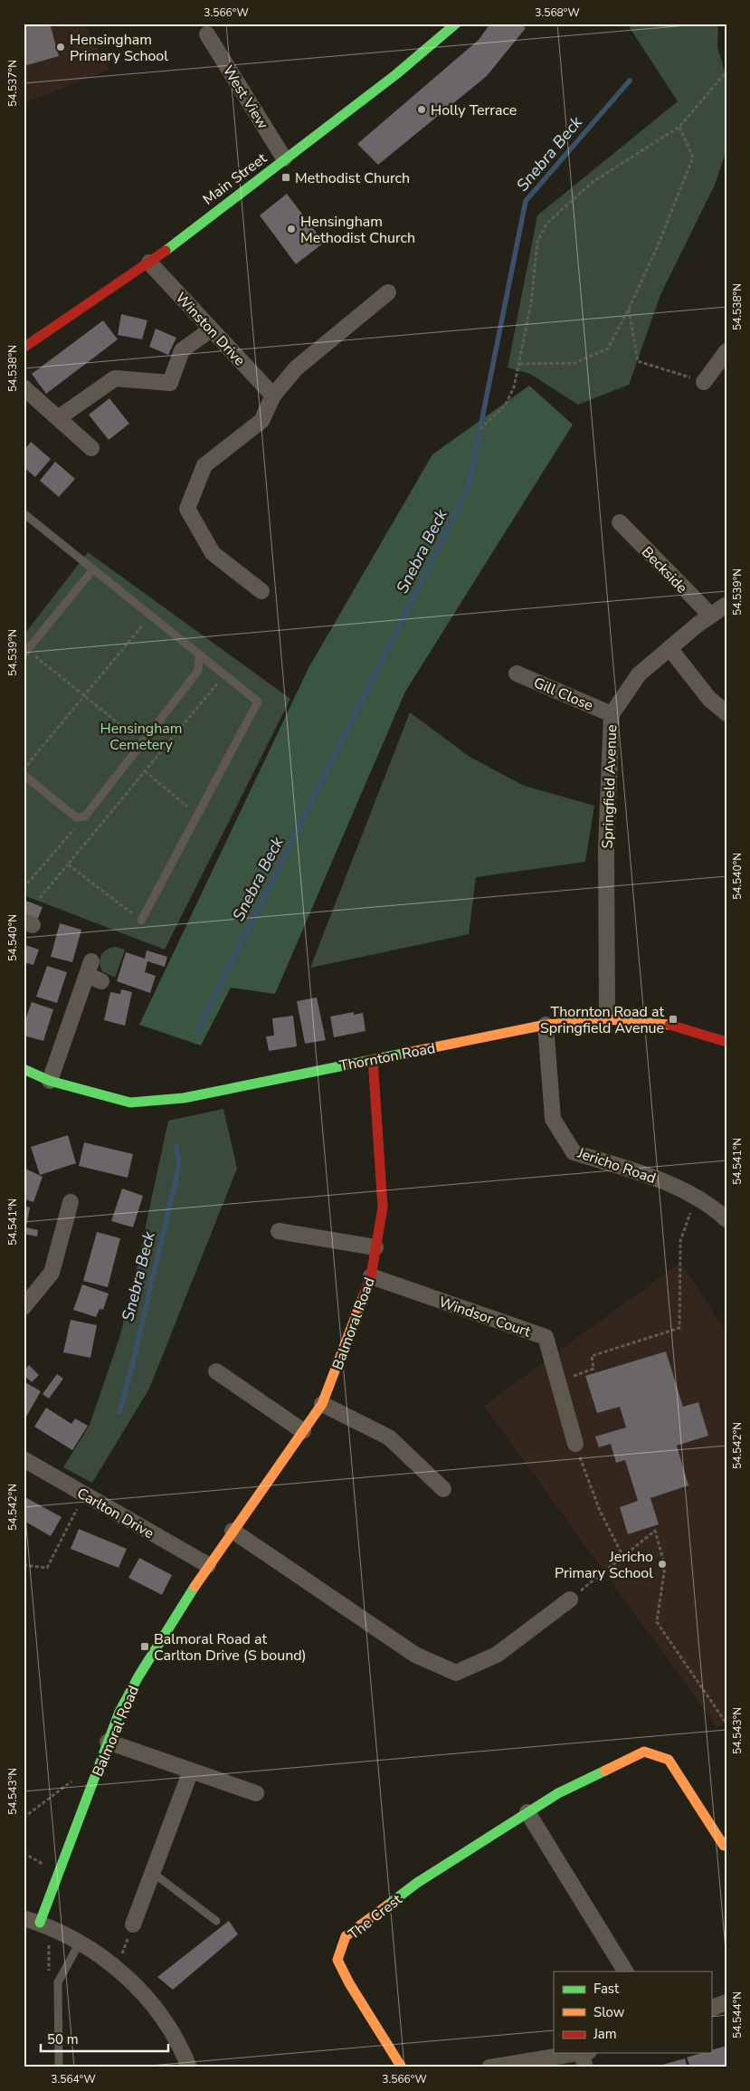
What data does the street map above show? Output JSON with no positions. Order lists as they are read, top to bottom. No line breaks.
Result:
{"streets":{"street":["West View","Main Street","Winston Drive","Beckside","Gill Close","Springfield Avenue","Thornton Road","Jericho Road","Windsor Court","Balmoral Road","Carlton Drive","The Crest"]},"crossings":[["West View","Main Street"],["Main Street","Winston Drive"],["Beckside","Springfield Avenue"],["Gill Close","Springfield Avenue"],["Springfield Avenue","Thornton Road"],["Thornton Road","Jericho Road"],["Thornton Road","Balmoral Road"],["Windsor Court","Balmoral Road"],["Balmoral Road","Carlton Drive"]],"water":["Snebra Beck"],"parks":["Hensingham Cemetery"],"places":{"other":["Hensingham Primary School","Holly Terrace","Hensingham Methodist Church","Jericho Primary School"],"transit":["Methodist Church","Thornton Road at Springfield Avenue","Balmoral Road at Carlton Drive (S bound)"]},"legend":["Fast","Slow","Jam"],"scale_bar":"50 m","coordinates":["3.566°W","3.568°W","54.537°N","54.538°N","54.539°N","54.540°N","54.541°N","54.542°N","54.543°N","54.544°N","3.564°W"]}
